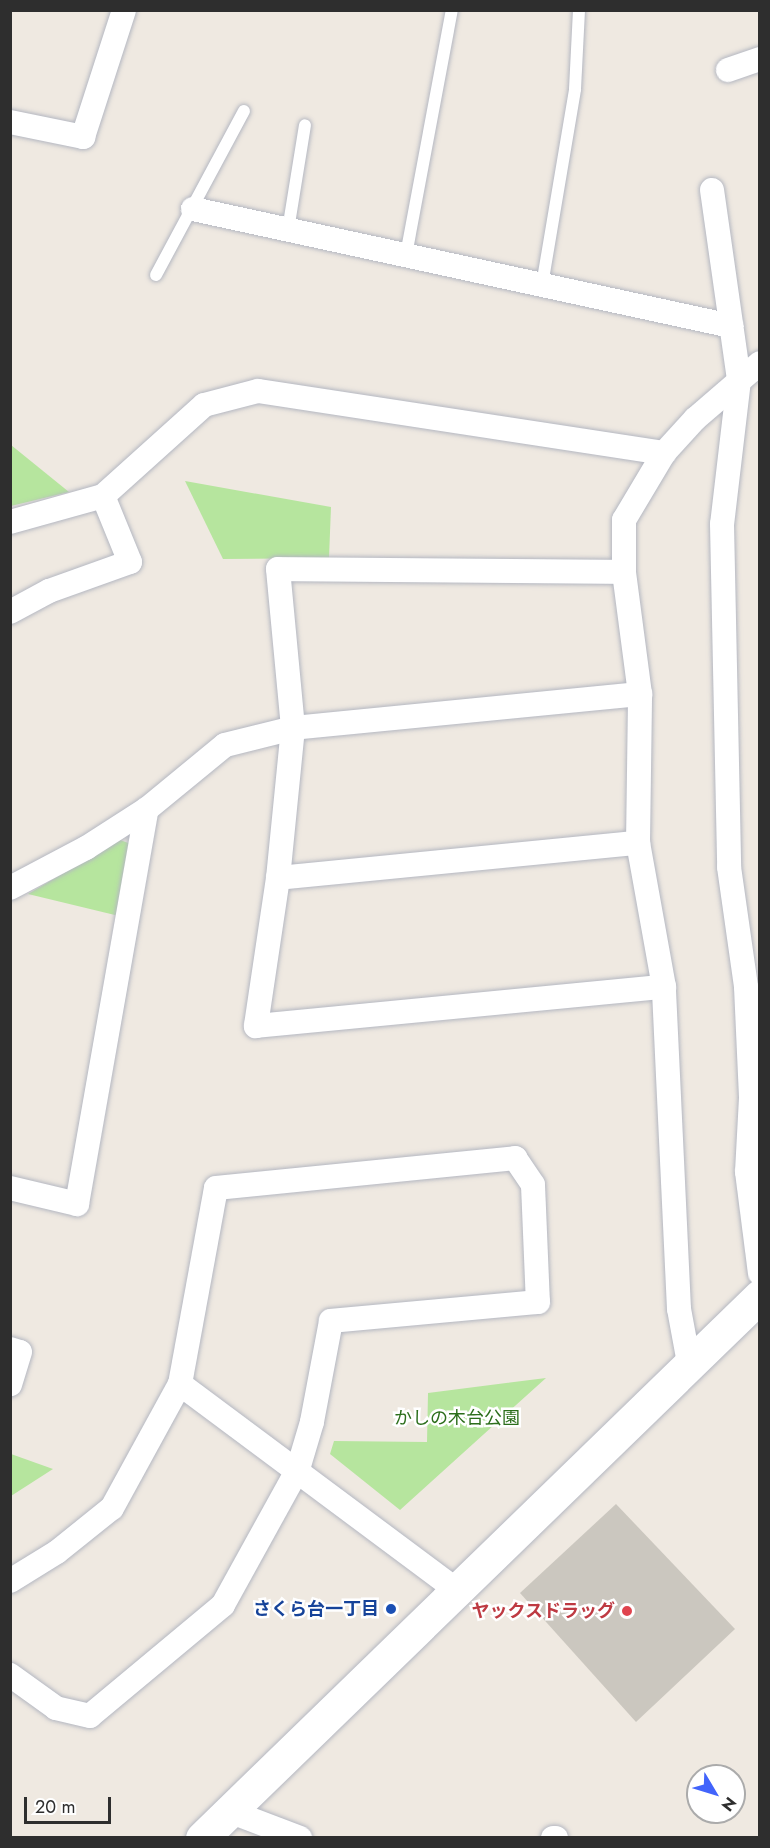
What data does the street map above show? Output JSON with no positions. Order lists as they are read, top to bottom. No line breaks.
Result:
{"parks":["かしの木台公園"],"places":["さくら台一丁目","ヤックスドラッグ"],"scale_bar":"20 m","north":"bottom right"}
